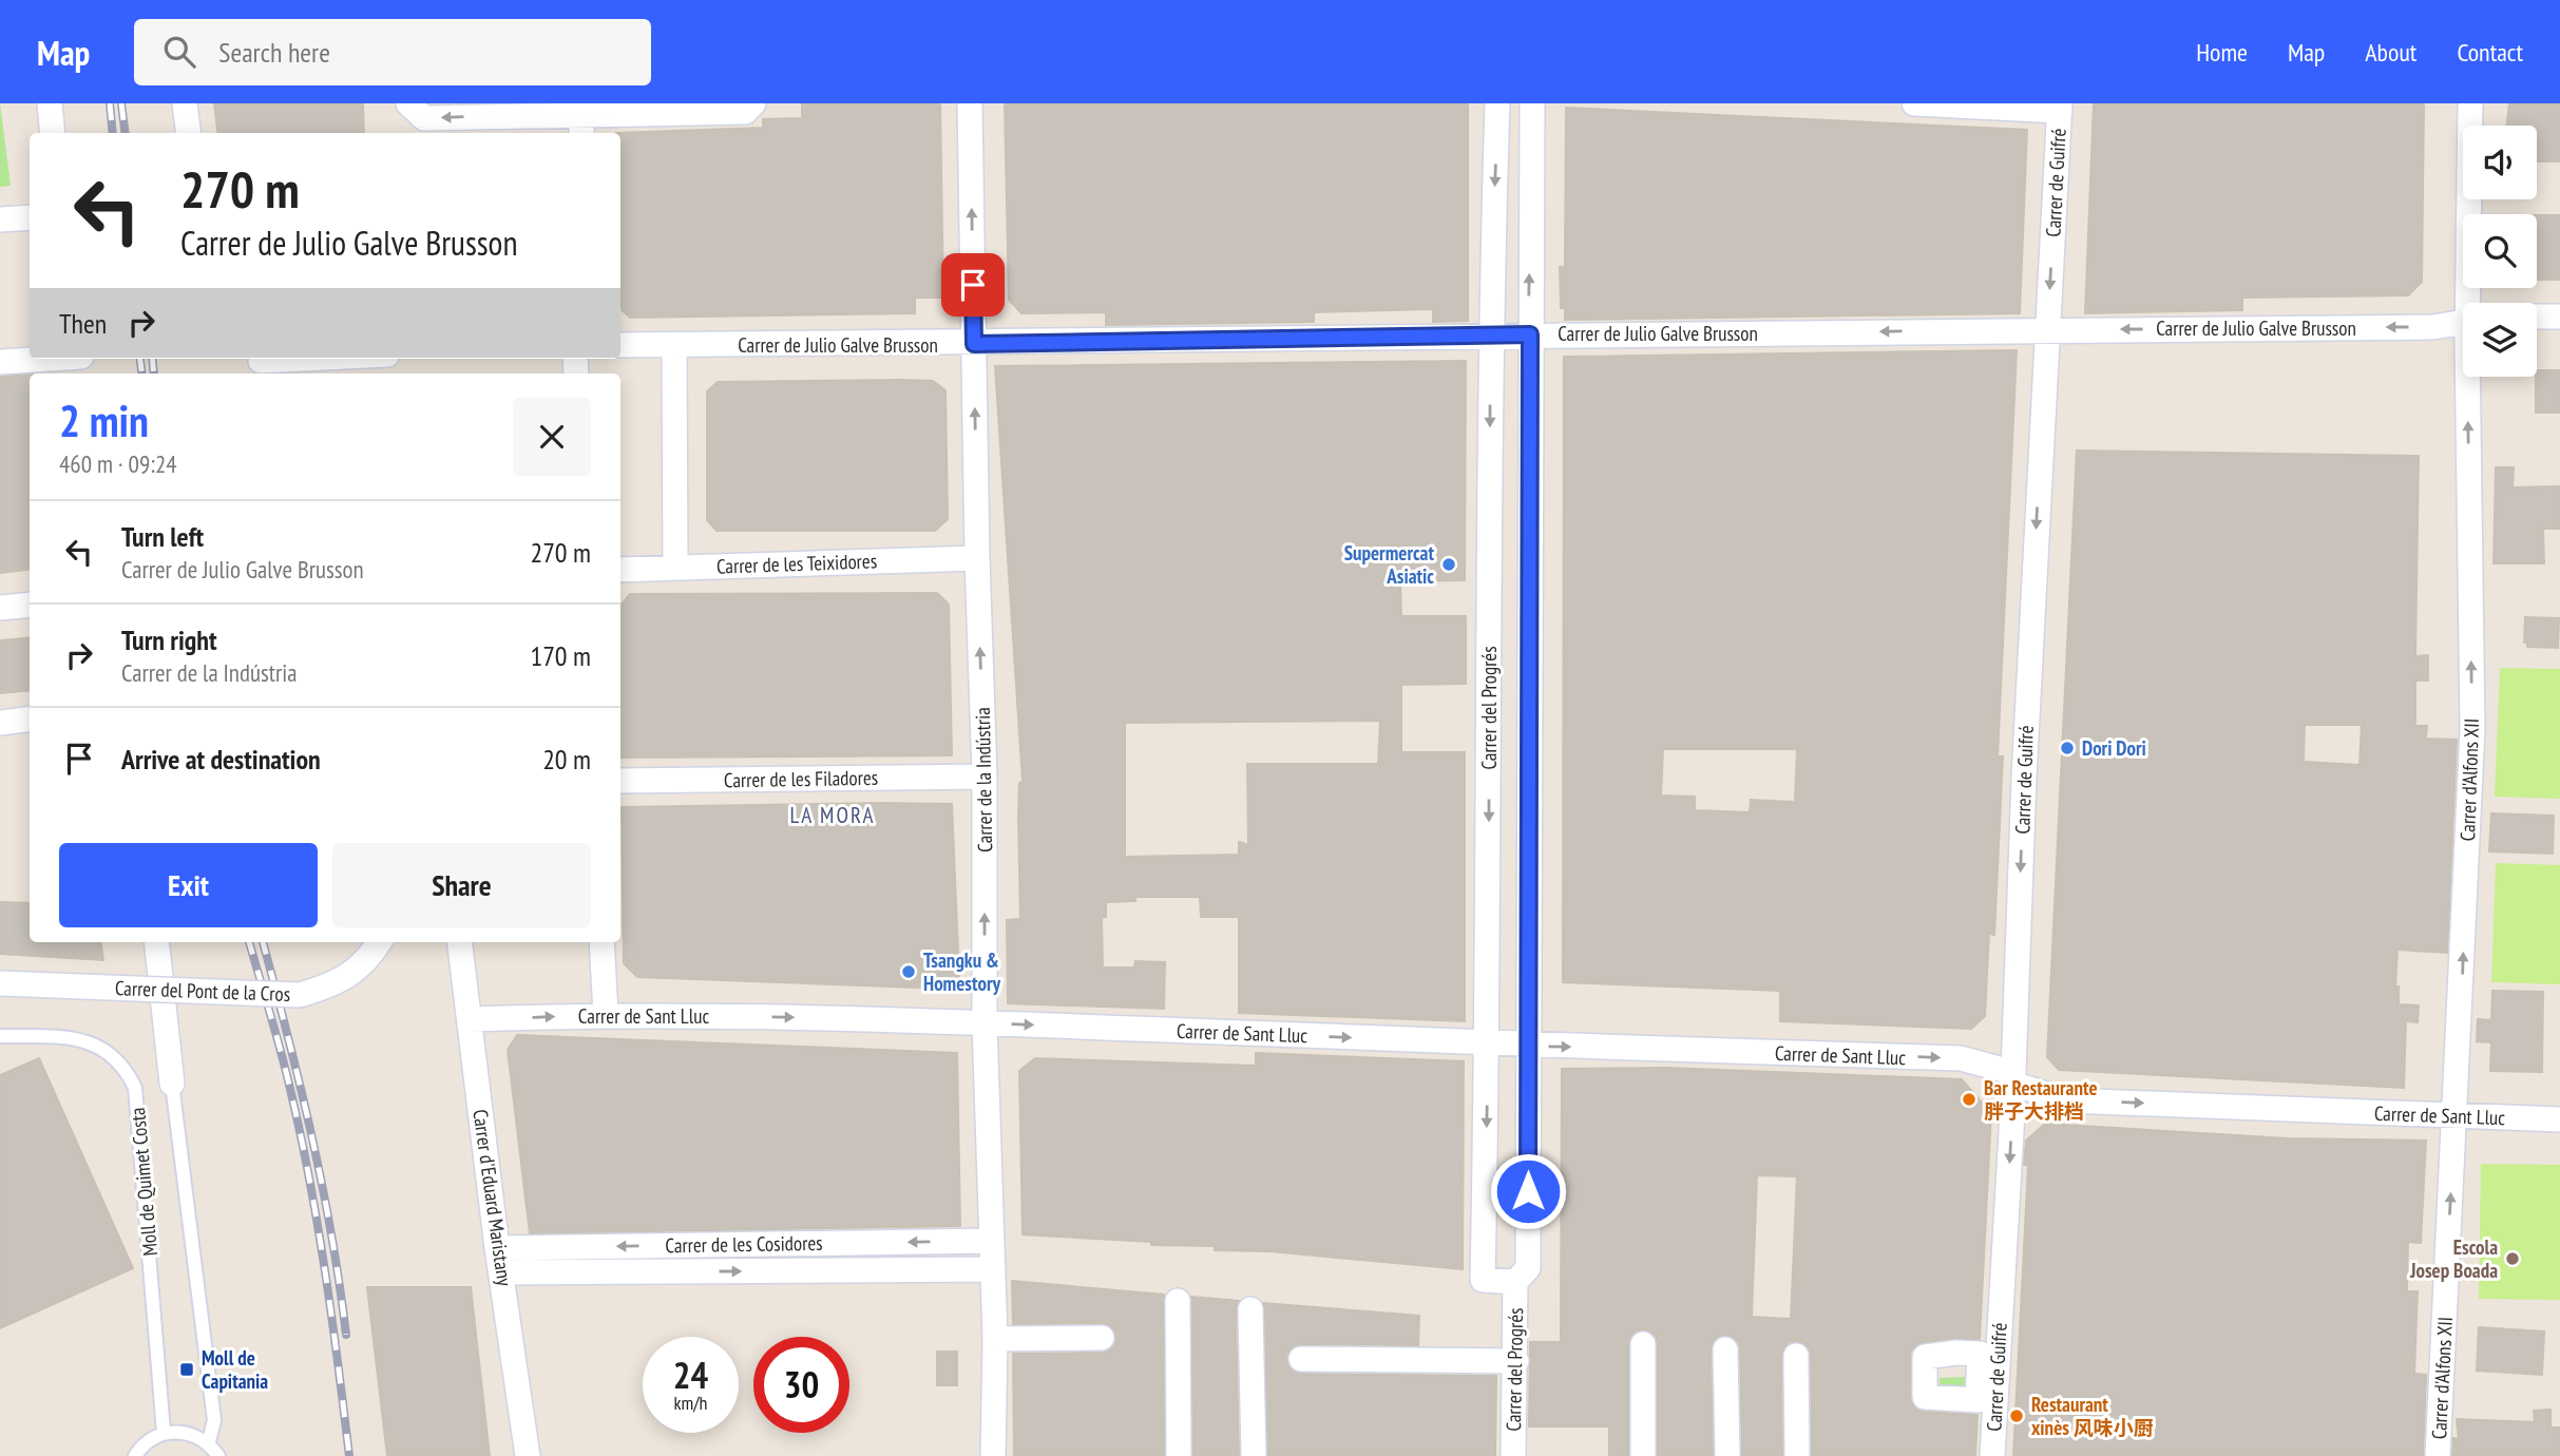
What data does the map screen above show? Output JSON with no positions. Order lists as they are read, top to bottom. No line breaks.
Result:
{"streets":{"street":["Carrer de Guifré","Carrer de Julio Galve Brusson","Carrer de les Teixidores","Carrer del Progrés","Carrer de les Filadores","Carrer de la Indústria","Carrer d'Alfons XII","Carrer del Pont de la Cros","Carrer de Sant Lluc","Carrer d'Eduard Maristany","Carrer de les Cosidores"],"lane":["Moll de Quimet Costa"]},"crossings":[["Carrer de Guifré","Carrer de Julio Galve Brusson"],["Carrer de Guifré","Carrer de Sant Lluc"],["Carrer de Julio Galve Brusson","Carrer del Progrés"],["Carrer de Julio Galve Brusson","Carrer de la Indústria"],["Carrer de les Teixidores","Carrer de la Indústria"],["Carrer del Progrés","Carrer de Sant Lluc"],["Carrer de les Filadores","Carrer de la Indústria"],["Carrer de la Indústria","Carrer de Sant Lluc"],["Carrer de la Indústria","Carrer de les Cosidores"],["Carrer d'Alfons XII","Carrer de Sant Lluc"],["Carrer de Sant Lluc","Carrer d'Eduard Maristany"],["Carrer d'Eduard Maristany","Carrer de les Cosidores"]],"one_way":["Carrer de Guifré","Carrer de Julio Galve Brusson","Carrer de la Indústria","Carrer d'Alfons XII","Carrer de Sant Lluc"],"districts":["LA MORA"],"places":{"other":["Supermercat Asiatic","Dori Dori","Tsangku & Homestory","Bar Restaurante 胖子大排档","Escola Josep Boada","Restaurant xinès 风味小厨"],"transit":["Moll de Capitania"]},"page":{"header":"Map","search":"Search here","nav":["Home","Map","About","Contact"],"turn":["270 m","Carrer de Julio Galve Brusson"],"then":"Then","heading":["2 min","460 m · 09:24"],"list":[{"name":"Turn left","note":"Carrer de Julio Galve Brusson","value":"270 m"},{"name":"Turn right","note":"Carrer de la Indústria","value":"170 m"},{"name":"Arrive at destination","value":"20 m"}],"buttons":["Exit","Share"],"speed":"24 km/h","limit":"30"}}
